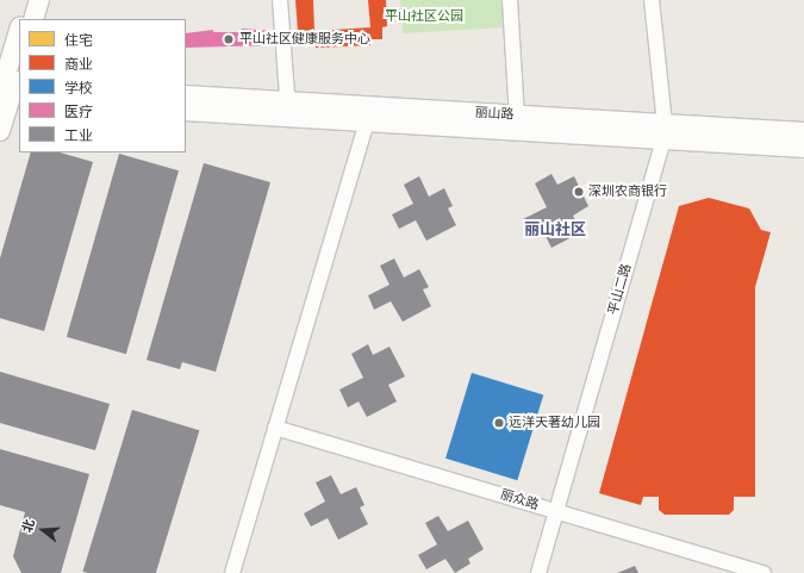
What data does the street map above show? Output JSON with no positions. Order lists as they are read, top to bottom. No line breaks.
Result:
{"streets":{"street":["丽山路","平山二路","丽众路"]},"crossings":[["丽山路","平山二路"],["平山二路","丽众路"]],"districts":["丽山社区"],"parks":["平山社区公园"],"places":["平山社区健康服务中心","深圳农商银行","远洋天著幼儿园"],"legend":["住宅","商业","学校","医疗","工业"],"north":"left"}
